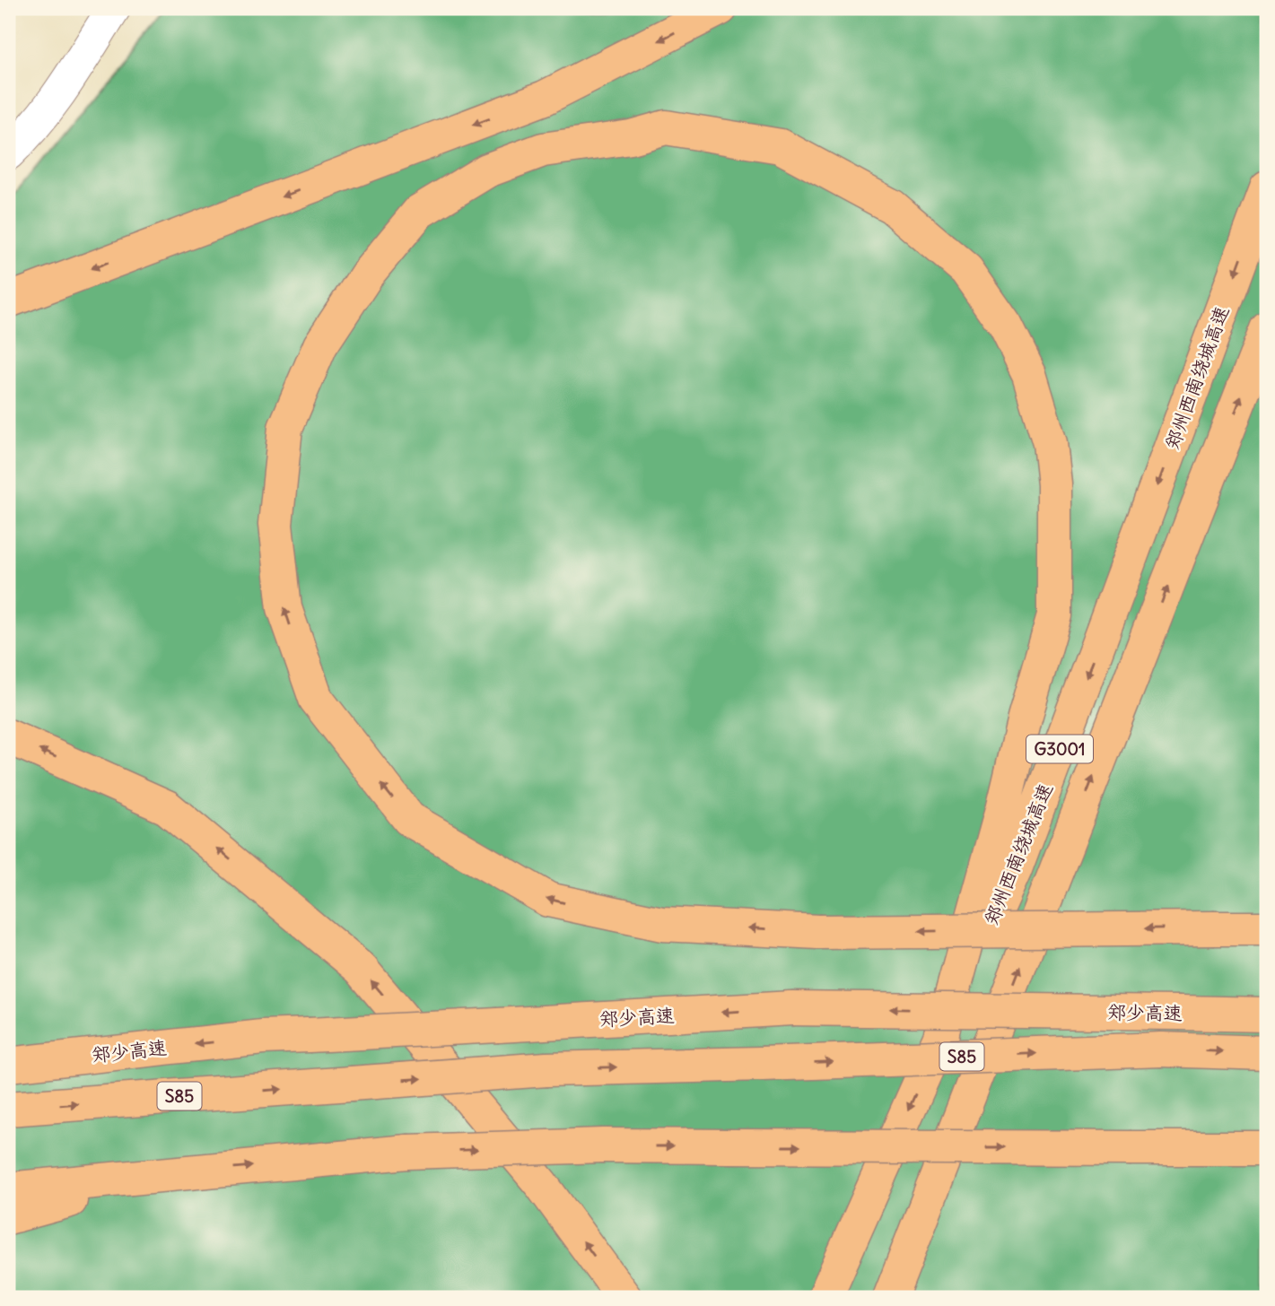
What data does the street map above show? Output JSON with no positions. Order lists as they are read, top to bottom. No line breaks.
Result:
{"streets":{"highway":["郑州西南绕城高速","G3001","郑少高速","S85"]}}
